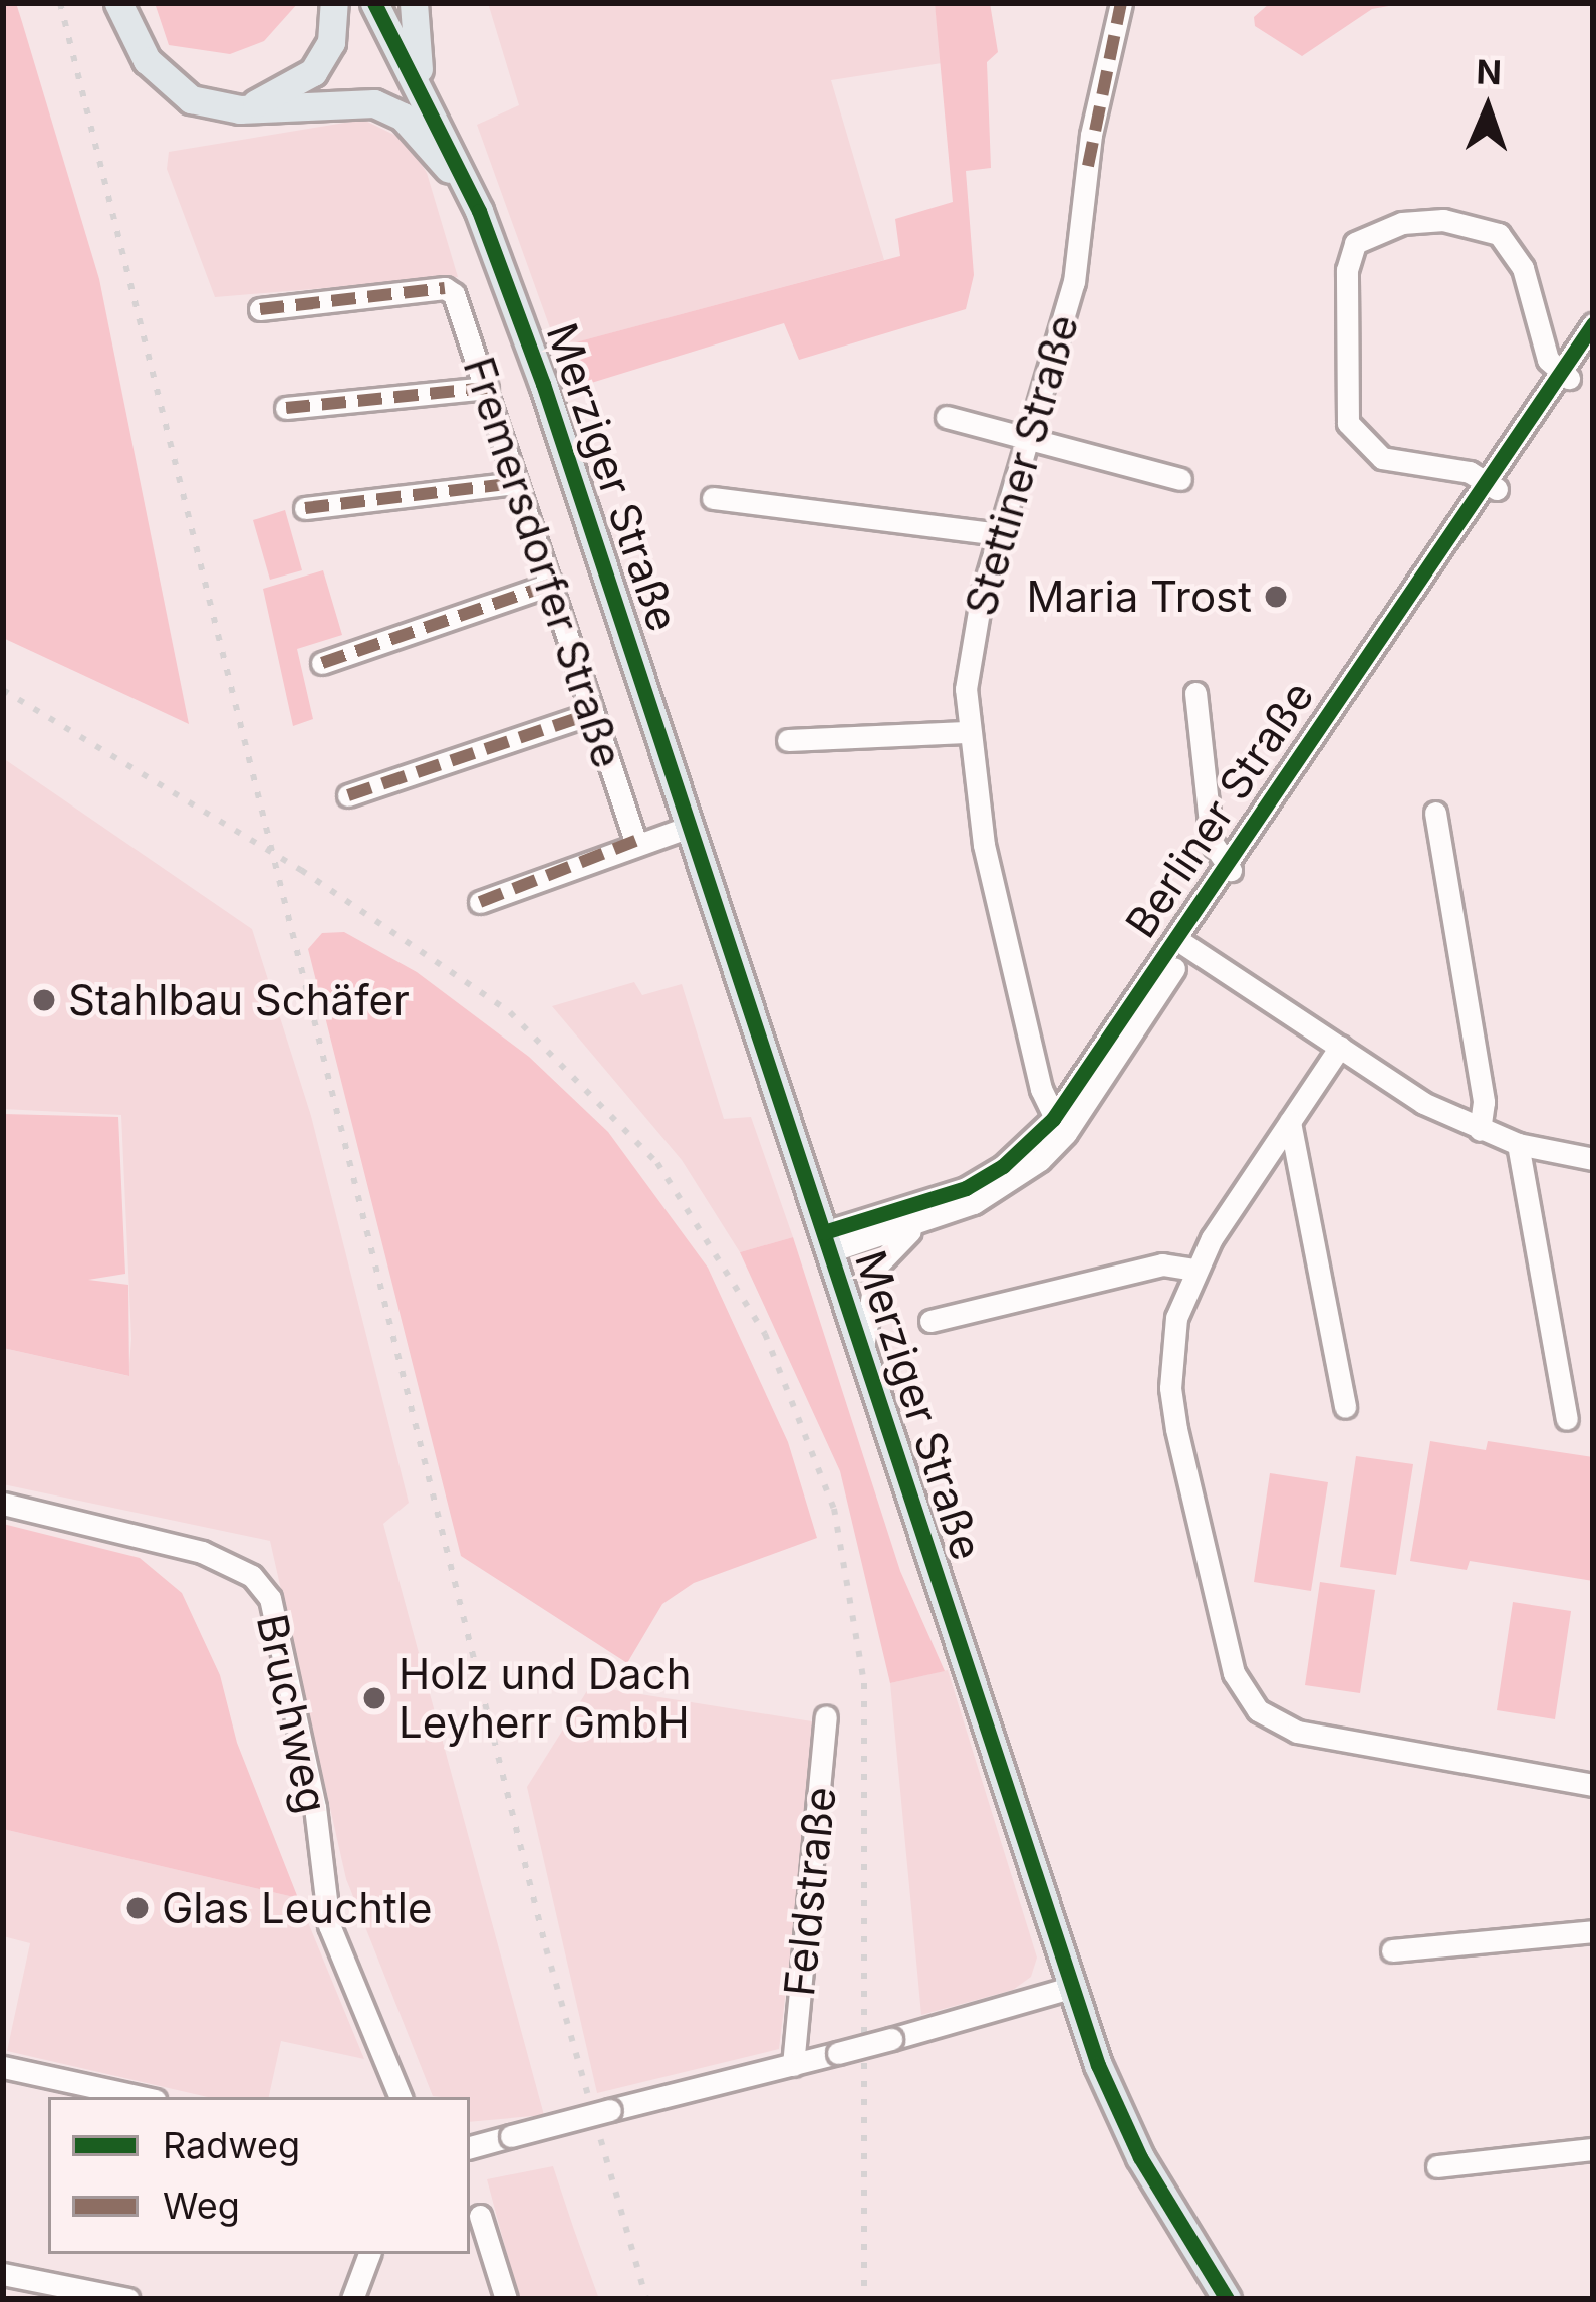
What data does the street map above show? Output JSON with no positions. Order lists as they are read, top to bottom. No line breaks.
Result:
{"streets":{"main road":["Merziger Straße"],"street":["Stettiner Straße","Fremersdorfer Straße","Berliner Straße","Bruchweg","Feldstraße"]},"crossings":[["Stettiner Straße","Berliner Straße"],["Merziger Straße","Berliner Straße"],["Merziger Straße","Feldstraße"]],"places":["Maria Trost","Stahlbau Schäfer","Holz und Dach Leyherr GmbH","Glas Leuchtle"],"legend":["Radweg","Weg"],"north":"top"}
